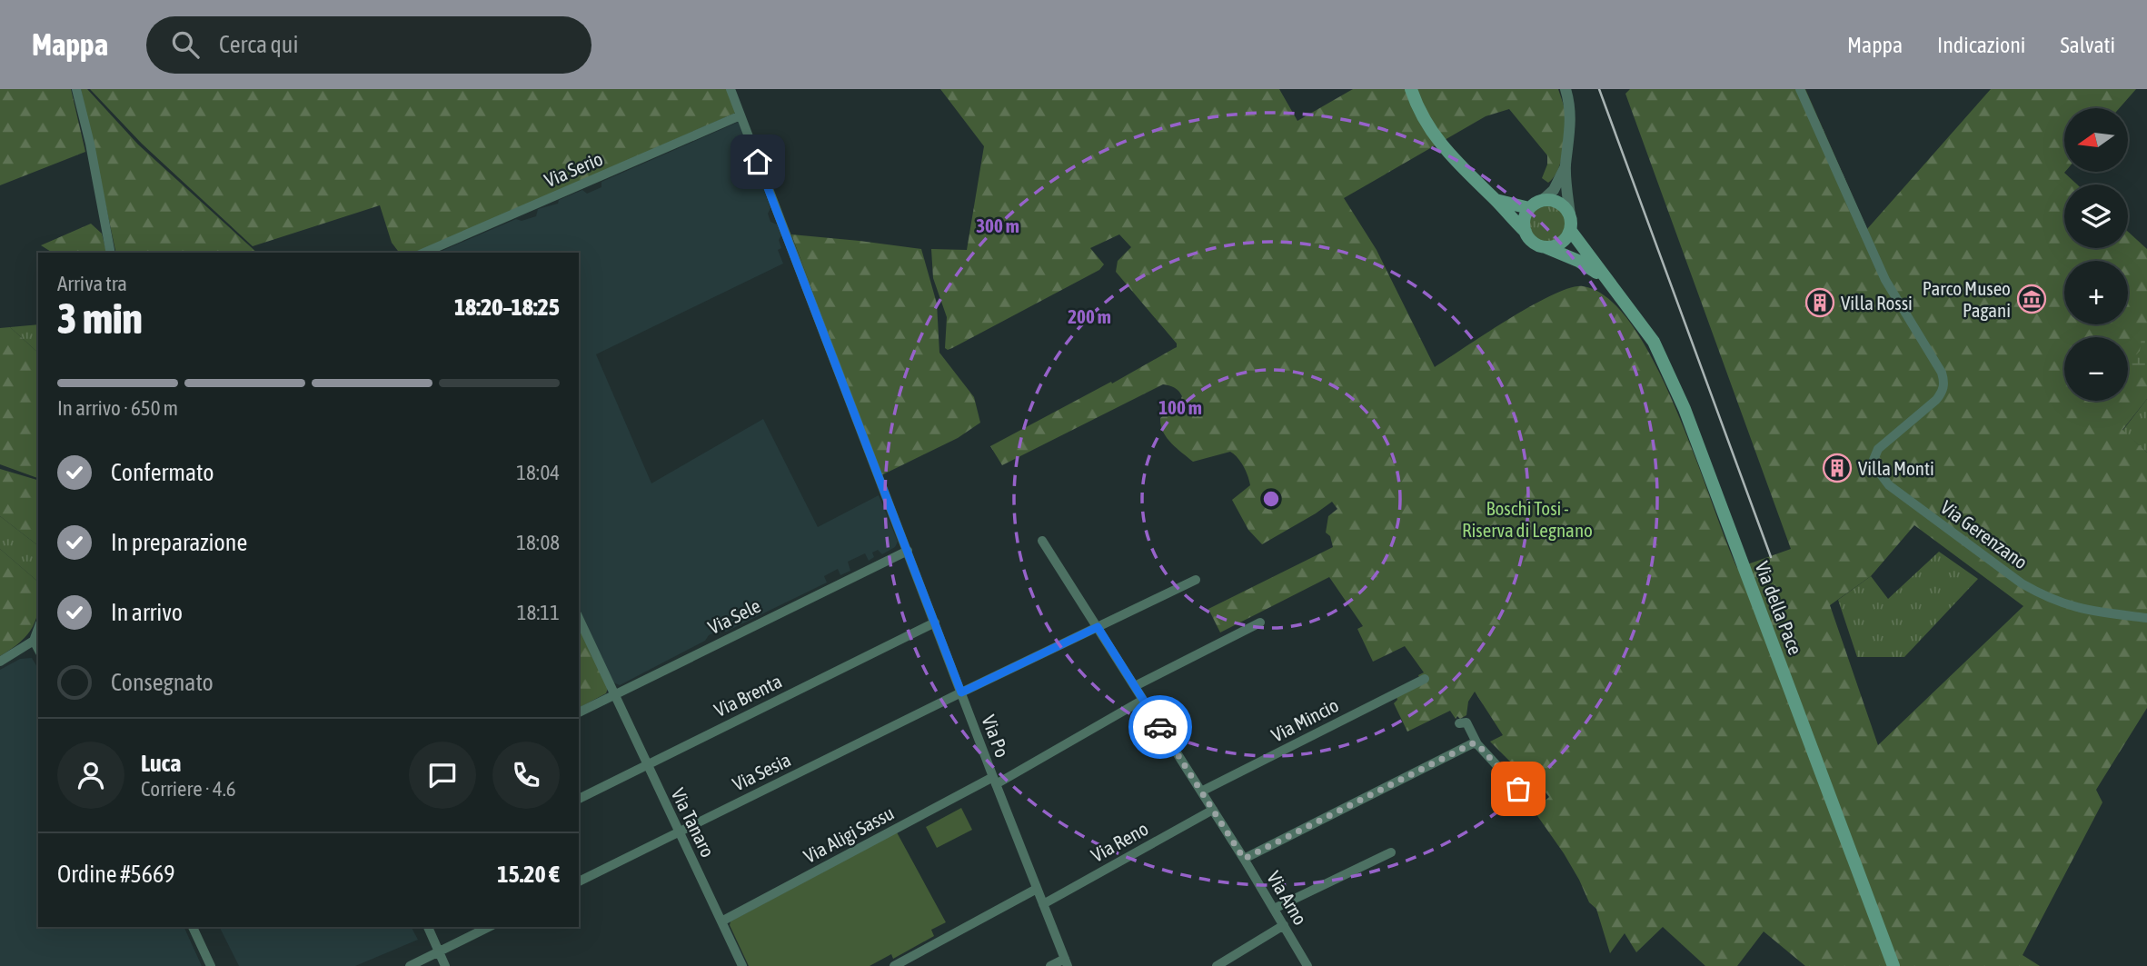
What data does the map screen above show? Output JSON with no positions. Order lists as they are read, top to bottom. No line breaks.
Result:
{"streets":{"main road":["Via della Pace"],"street":["Via Serio","Via Gerenzano","Via Sele","Via Brenta","Via Mincio","Via Po","Via Sesia","Via Tanaro","Via Aligi Sassu","Via Reno","Via Arno"]},"crossings":[["Via Serio","Via Po"],["Via Sele","Via Po"],["Via Sele","Via Tanaro"],["Via Brenta","Via Po"],["Via Brenta","Via Tanaro"],["Via Mincio","Via Arno"],["Via Po","Via Sesia"],["Via Po","Via Aligi Sassu"],["Via Po","Via Reno"],["Via Sesia","Via Tanaro"],["Via Sesia","Via Arno"],["Via Tanaro","Via Aligi Sassu"],["Via Aligi Sassu","Via Arno"],["Via Reno","Via Arno"]],"parks":["Boschi Tosi - Riserva di Legnano"],"places":{"museum":["Parco Museo Pagani"],"building":["Villa Rossi","Villa Monti"]},"north":"left","page":{"header":"Mappa","search":"Cerca qui","nav":["Mappa","Indicazioni","Salvati"],"map_buttons":["+","−"],"heading":["3 min","Arriva tra","18:20–18:25"],"panel":["Luca","Corriere · 4.6","Ordine #5669","15.20 €"],"bar":"In arrivo · 650 m","list":[["Confermato","18:04"],["In preparazione","18:08"],["In arrivo","18:11"],"Consegnato"]},"rings":["300 m","200 m","100 m"]}
